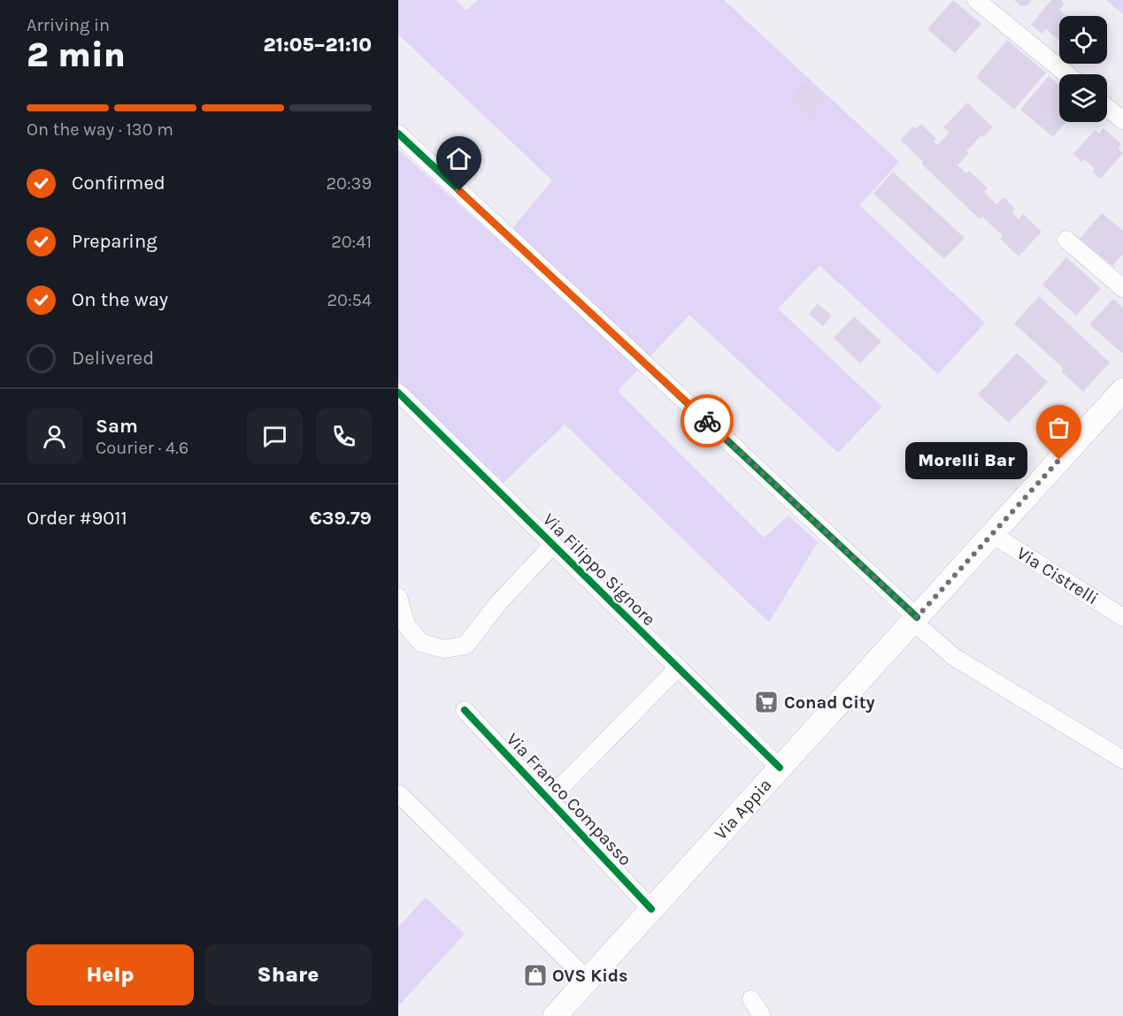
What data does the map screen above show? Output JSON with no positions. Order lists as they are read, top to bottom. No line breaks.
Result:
{"streets":{"main road":["Via Appia"],"street":["Via Filippo Signore","Via Cistrelli","Via Franco Compasso"]},"crossings":[["Via Filippo Signore","Via Appia"],["Via Cistrelli","Via Appia"],["Via Franco Compasso","Via Appia"]],"places":{"other":["Morelli Bar"],"supermarket":["Conad City"],"shop":["OVS Kids"]},"page":{"heading":["2 min","Arriving in","21:05–21:10"],"panel":["Sam","Courier · 4.6","Order #9011","€39.79"],"bar":"On the way · 130 m","list":[["Confirmed","20:39"],["Preparing","20:41"],["On the way","20:54"],"Delivered"],"bubble":"Morelli Bar","buttons":["Help","Share"]}}
